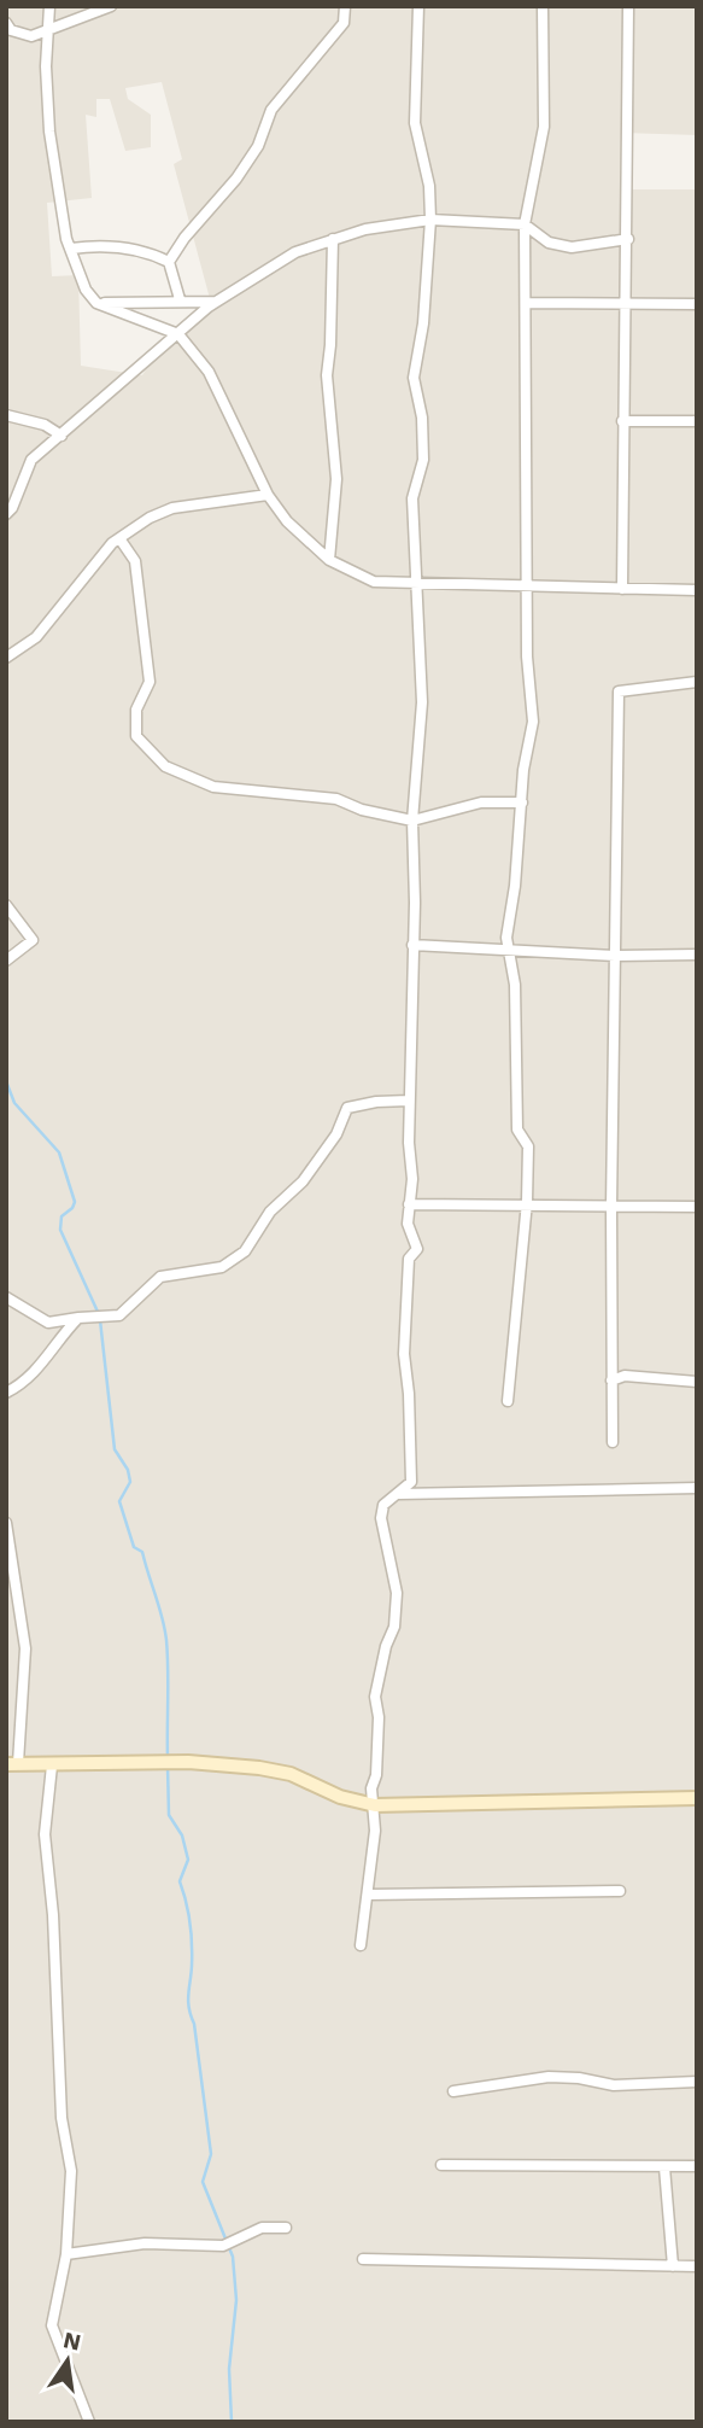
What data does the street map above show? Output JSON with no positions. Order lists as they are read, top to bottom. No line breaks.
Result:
{"north":"top"}
